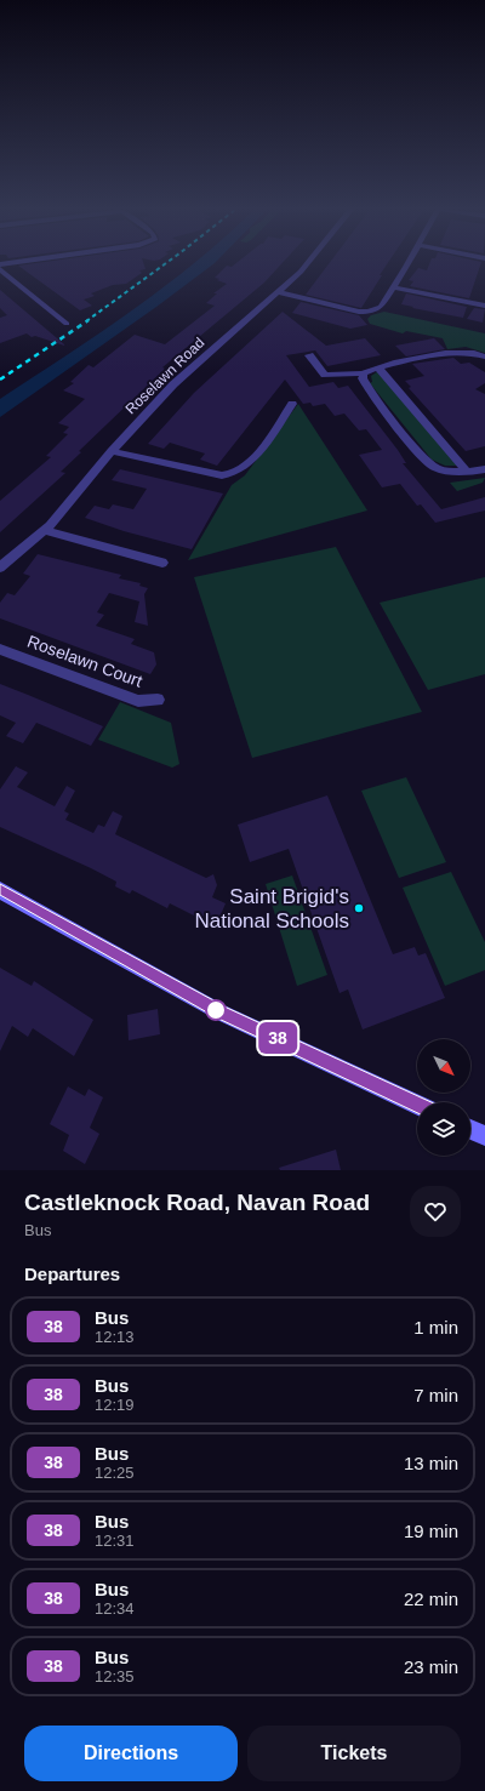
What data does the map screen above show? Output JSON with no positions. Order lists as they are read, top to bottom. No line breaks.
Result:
{"streets":{"street":["Roselawn Road","Roselawn Court"]},"places":["Saint Brigid's National Schools"],"lines":["bus line 38"],"north":"bottom right","page":{"on_map":"38","heading":[["Castleknock Road, Navan Road","Bus"],"Departures"],"list":[{"mark":"38","name":"Bus","note":"12:13","value":"1 min"},{"mark":"38","name":"Bus","note":"12:19","value":"7 min"},{"mark":"38","name":"Bus","note":"12:25","value":"13 min"},{"mark":"38","name":"Bus","note":"12:31","value":"19 min"},{"mark":"38","name":"Bus","note":"12:34","value":"22 min"},{"mark":"38","name":"Bus","note":"12:35","value":"23 min"}],"buttons":["Directions","Tickets"]}}
